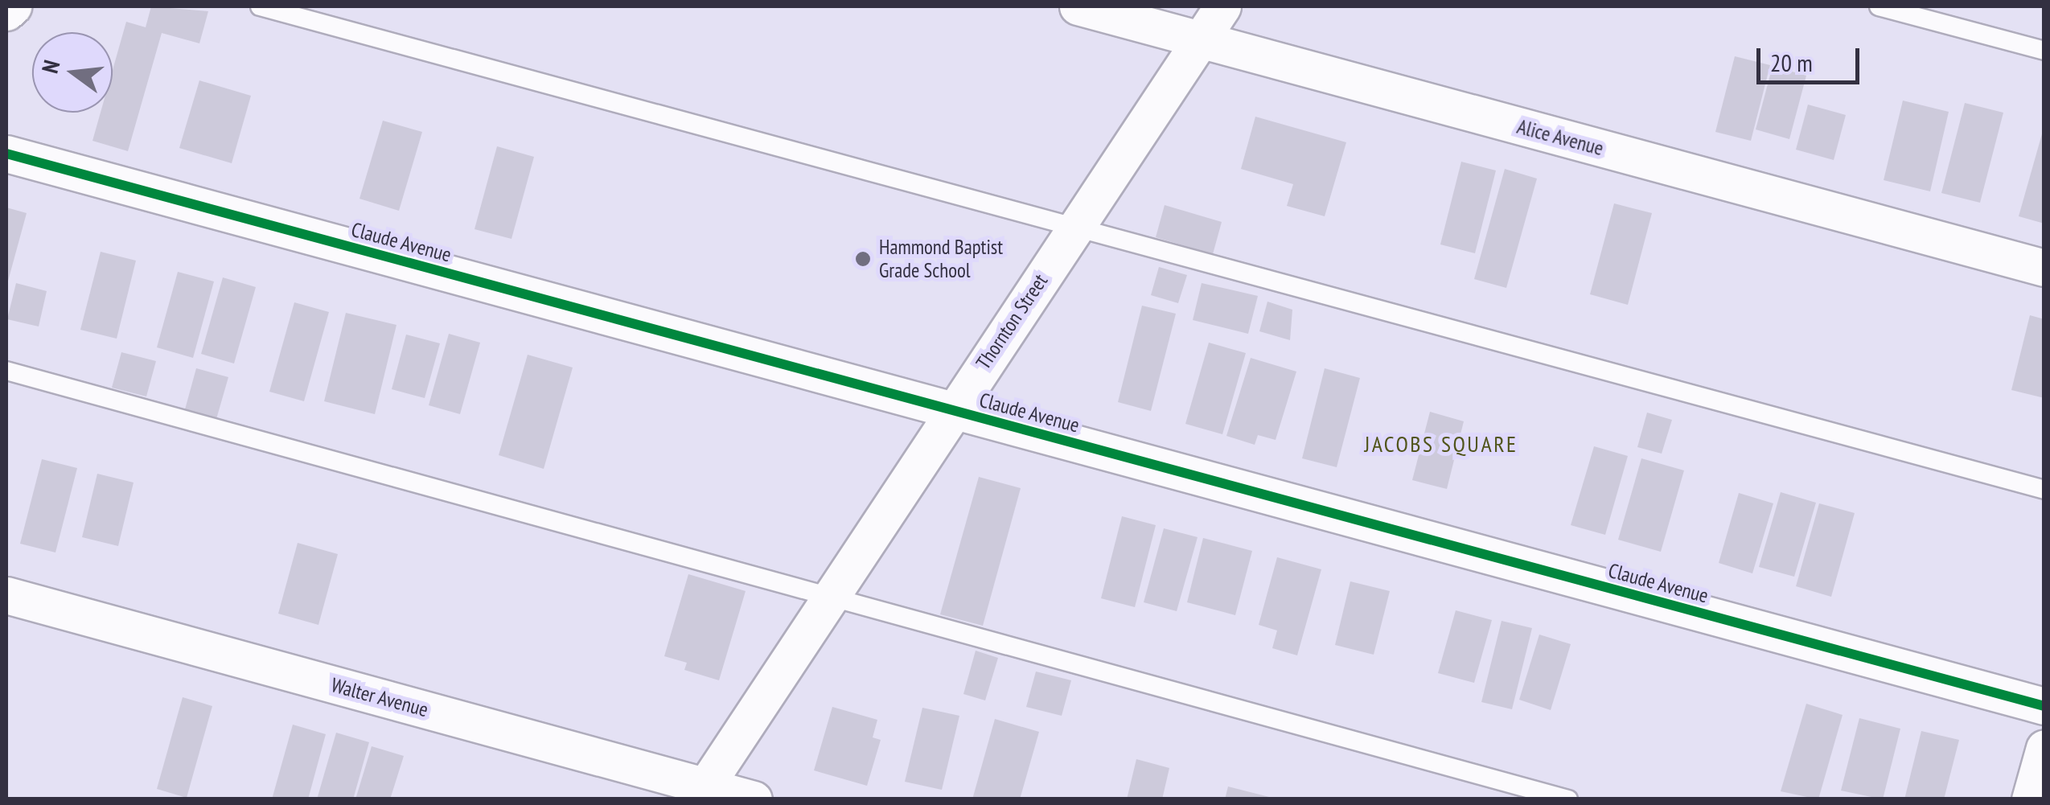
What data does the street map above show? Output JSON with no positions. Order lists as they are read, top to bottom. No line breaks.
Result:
{"streets":{"street":["Alice Avenue","Claude Avenue","Thornton Street","Walter Avenue"]},"crossings":[["Alice Avenue","Thornton Street"],["Claude Avenue","Thornton Street"],["Thornton Street","Walter Avenue"]],"districts":["JACOBS SQUARE"],"places":["Hammond Baptist Grade School"],"scale_bar":"20 m","north":"left"}
